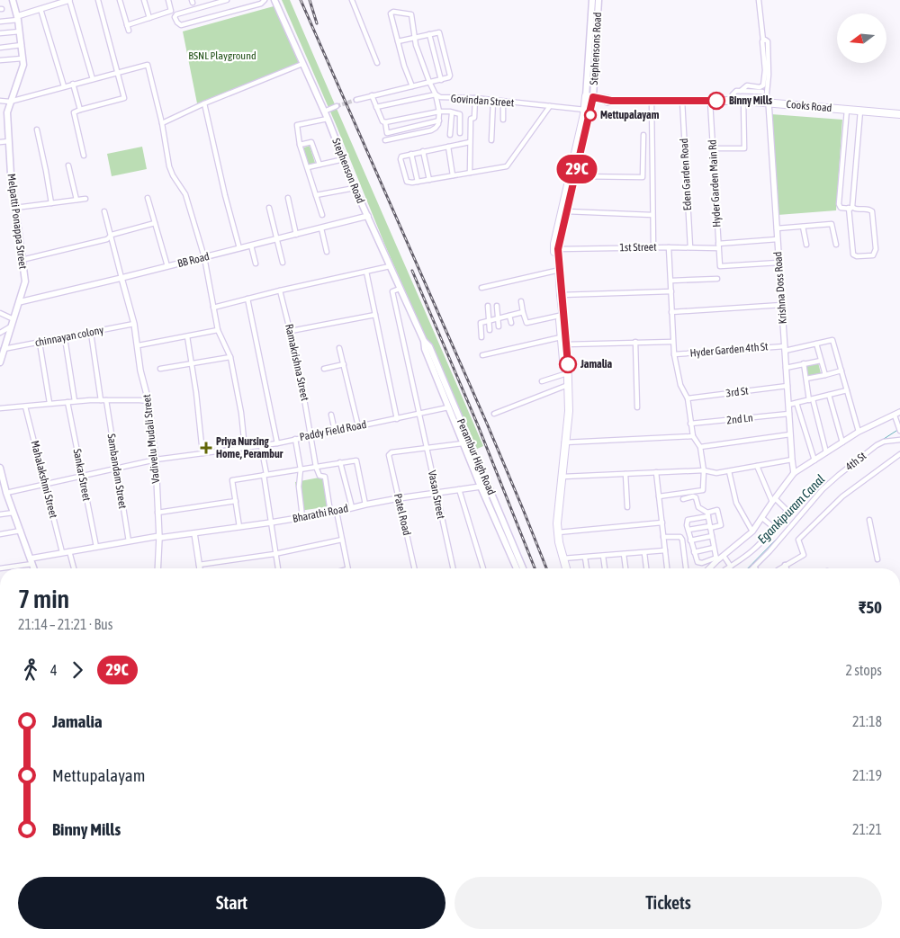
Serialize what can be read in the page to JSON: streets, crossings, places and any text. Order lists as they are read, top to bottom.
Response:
{
  "streets": {
    "main road": [
      "Stephensons Road",
      "Cooks Road",
      "Stephenson Road",
      "Melpatti Ponappa Street",
      "Perambur High Road"
    ],
    "street": [
      "Govindan Street",
      "Eden Garden Road",
      "Hyder Garden Main Rd",
      "1st Street",
      "BB Road",
      "Krishna Doss Road",
      "chinnayan colony",
      "Hyder Garden 4th St",
      "Ramakrishna Street",
      "3rd St",
      "2nd Ln",
      "Paddy Field Road",
      "Vadivelu Mudali Street",
      "4th St",
      "Sambandam Street",
      "Sankar Street",
      "Mahalakshmi Street",
      "Vasan Street",
      "Bharathi Road",
      "Patel Road"
    ]
  },
  "crossings": [
    ["Stephensons Road", "Cooks Road"],
    ["Cooks Road", "Eden Garden Road"],
    ["Cooks Road", "Hyder Garden Main Rd"],
    ["Cooks Road", "Krishna Doss Road"],
    ["Stephenson Road", "BB Road"],
    ["Stephenson Road", "Perambur High Road"],
    ["Stephenson Road", "Vasan Street"],
    ["Eden Garden Road", "1st Street"],
    ["Hyder Garden Main Rd", "1st Street"],
    ["Hyder Garden Main Rd", "Krishna Doss Road"],
    ["Melpatti Ponappa Street", "BB Road"],
    ["Melpatti Ponappa Street", "chinnayan colony"],
    ["1st Street", "Krishna Doss Road"],
    ["BB Road", "Vadivelu Mudali Street"],
    ["Krishna Doss Road", "Hyder Garden 4th St"],
    ["Krishna Doss Road", "3rd St"],
    ["Krishna Doss Road", "2nd Ln"],
    ["chinnayan colony", "Vadivelu Mudali Street"],
    ["Ramakrishna Street", "Paddy Field Road"],
    ["Paddy Field Road", "Vadivelu Mudali Street"],
    ["Paddy Field Road", "Sambandam Street"],
    ["Paddy Field Road", "Sankar Street"],
    ["Paddy Field Road", "Mahalakshmi Street"],
    ["Paddy Field Road", "Vasan Street"],
    ["Vadivelu Mudali Street", "Bharathi Road"],
    ["Sambandam Street", "Bharathi Road"],
    ["Sankar Street", "Bharathi Road"],
    ["Mahalakshmi Street", "Bharathi Road"],
    ["Vasan Street", "Bharathi Road"],
    ["Vasan Street", "Patel Road"],
    ["Bharathi Road", "Patel Road"]
  ],
  "water": ["Egankipuram Canal"],
  "parks": ["BSNL Playground"],
  "places": {
    "other": ["Binny Mills", "Mettupalayam", "Jamalia"],
    "health": ["Priya Nursing Home, Perambur"]
  },
  "lines": ["bus line 29C"],
  "north": "left",
  "page": {
    "on_map": "29C",
    "heading": ["7 min", "21:14 – 21:21 · Bus", "₹50"],
    "legs": ["4", "29C", "2 stops"],
    "list": [
      {
        "name": "Jamalia",
        "value": "21:18"
      },
      {
        "name": "Mettupalayam",
        "value": "21:19"
      },
      {
        "name": "Binny Mills",
        "value": "21:21"
      }
    ],
    "buttons": ["Start", "Tickets"]
  }
}
